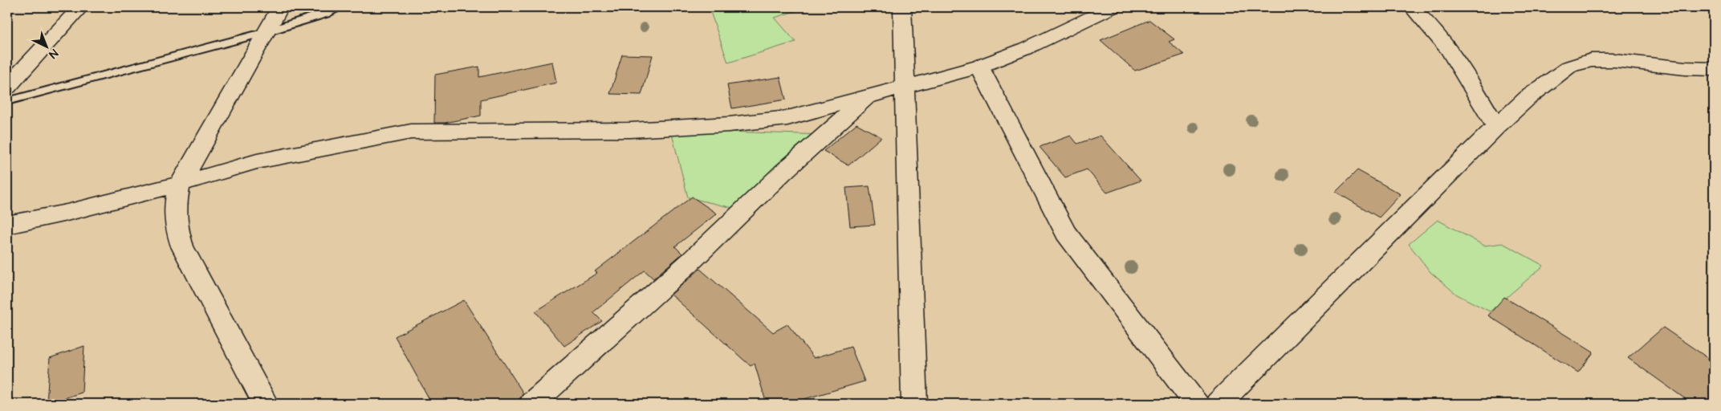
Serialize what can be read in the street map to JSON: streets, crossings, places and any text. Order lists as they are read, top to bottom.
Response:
{
  "north": "bottom right"
}
